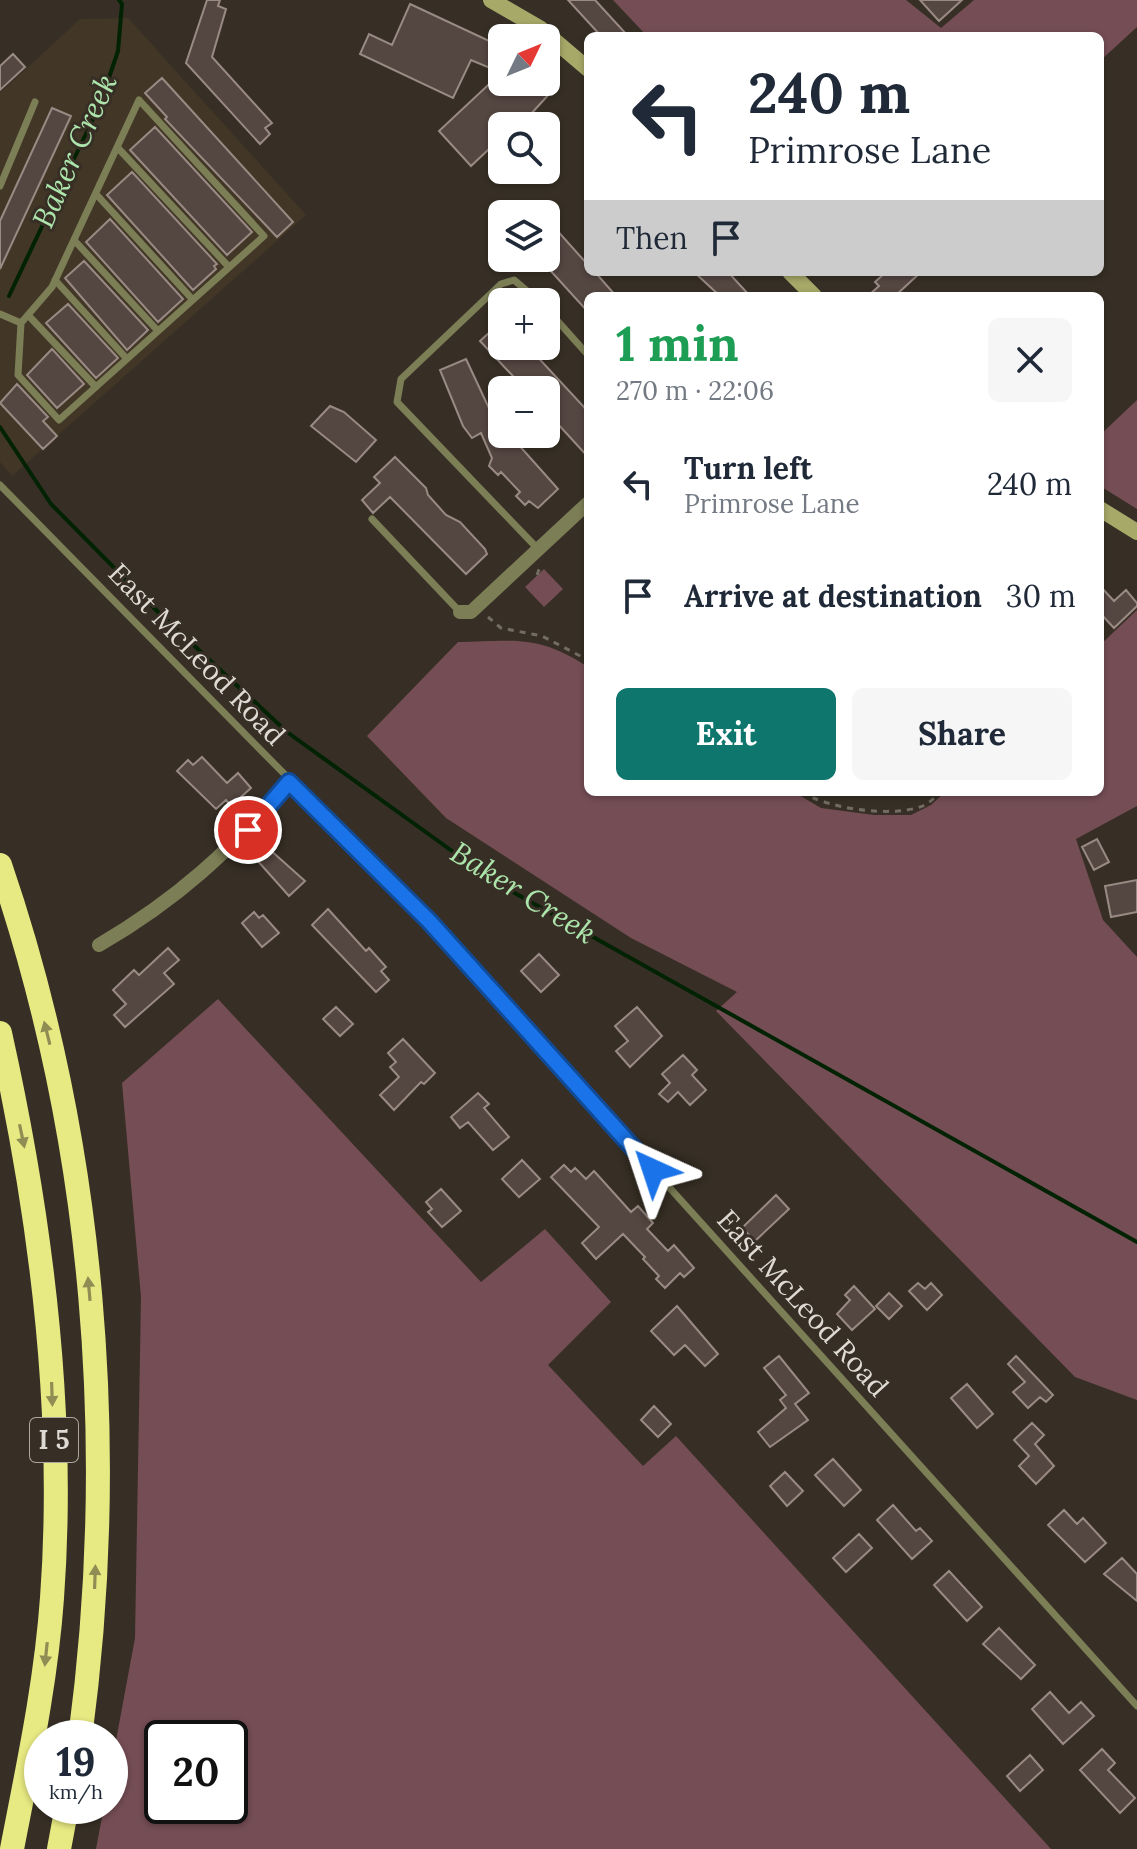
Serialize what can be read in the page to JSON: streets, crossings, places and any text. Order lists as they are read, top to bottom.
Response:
{
  "streets": {
    "highway": ["I 5"],
    "lane": ["East McLeod Road"]
  },
  "water": ["Baker Creek"],
  "north": "top right",
  "page": {
    "map_buttons": ["+", "−"],
    "turn": ["240 m", "Primrose Lane"],
    "then": "Then",
    "heading": ["1 min", "270 m · 22:06"],
    "list": [
      {
        "name": "Turn left",
        "note": "Primrose Lane",
        "value": "240 m"
      },
      {
        "name": "Arrive at destination",
        "value": "30 m"
      }
    ],
    "buttons": ["Exit", "Share"],
    "speed": "19 km/h",
    "limit": "20"
  }
}
